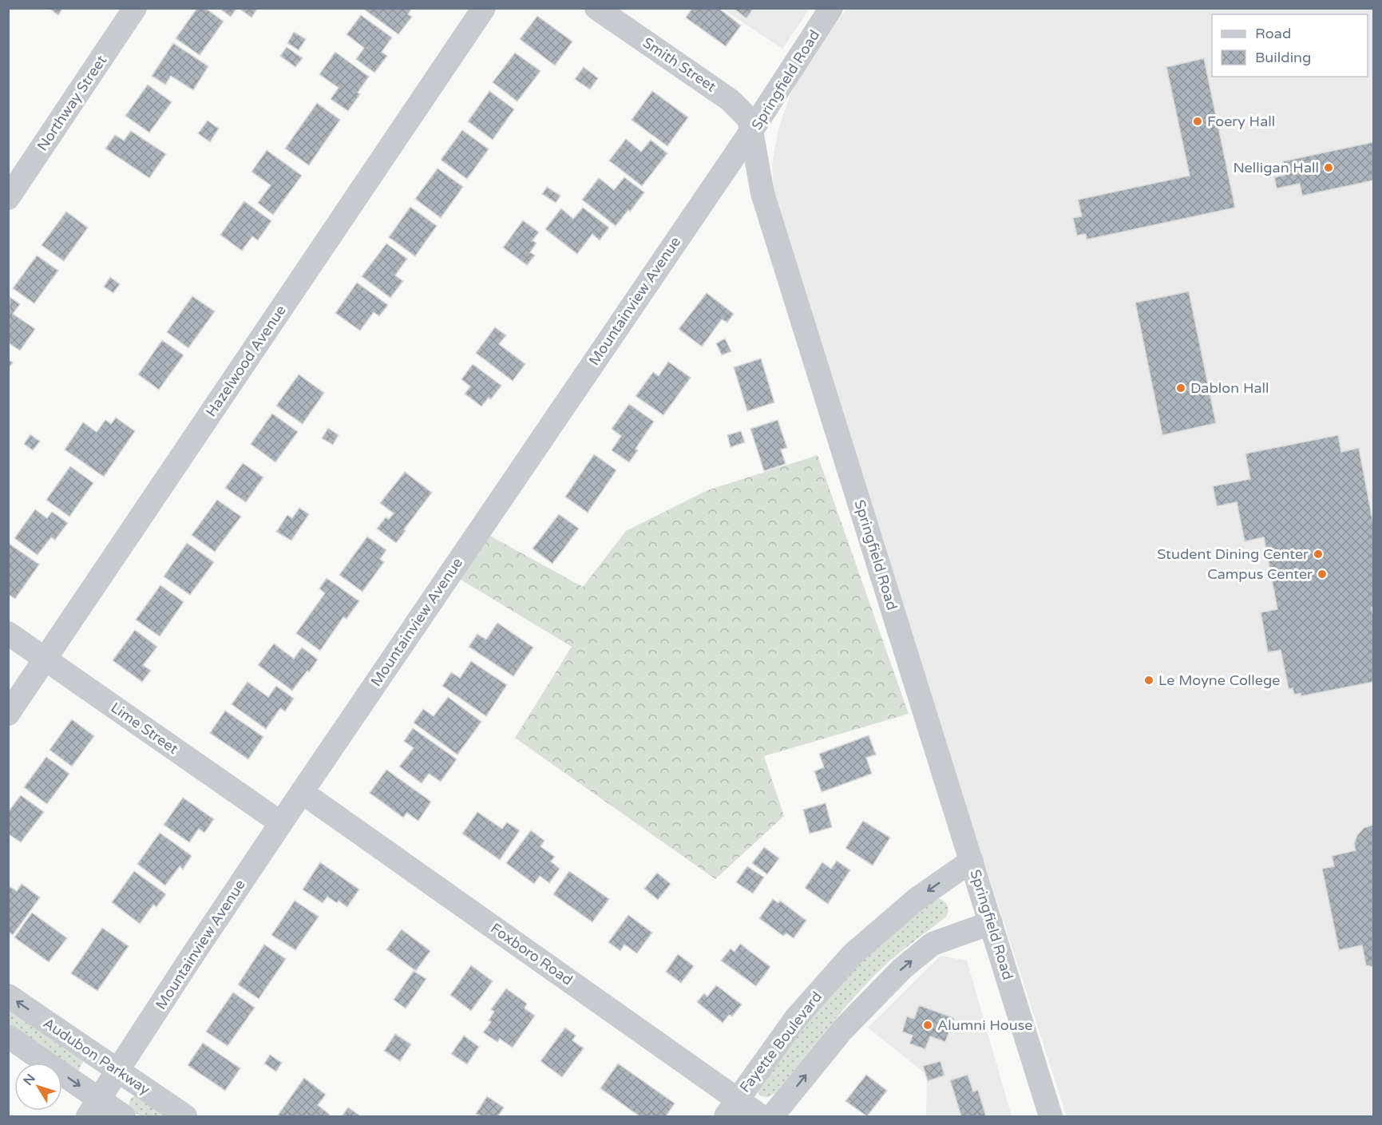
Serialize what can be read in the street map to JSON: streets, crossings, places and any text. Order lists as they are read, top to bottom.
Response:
{
  "streets": {
    "street": [
      "Smith Street",
      "Springfield Road",
      "Northway Street",
      "Mountainview Avenue",
      "Hazelwood Avenue",
      "Lime Street",
      "Foxboro Road",
      "Fayette Boulevard",
      "Audubon Parkway"
    ]
  },
  "crossings": [
    ["Smith Street", "Springfield Road"],
    ["Smith Street", "Mountainview Avenue"],
    ["Springfield Road", "Mountainview Avenue"],
    ["Springfield Road", "Fayette Boulevard"],
    ["Mountainview Avenue", "Lime Street"],
    ["Mountainview Avenue", "Foxboro Road"],
    ["Mountainview Avenue", "Audubon Parkway"],
    ["Hazelwood Avenue", "Lime Street"],
    ["Foxboro Road", "Fayette Boulevard"]
  ],
  "places": [
    "Foery Hall",
    "Nelligan Hall",
    "Dablon Hall",
    "Student Dining Center",
    "Campus Center",
    "Le Moyne College",
    "Alumni House"
  ],
  "legend": ["Road", "Building"],
  "north": "top left"
}
